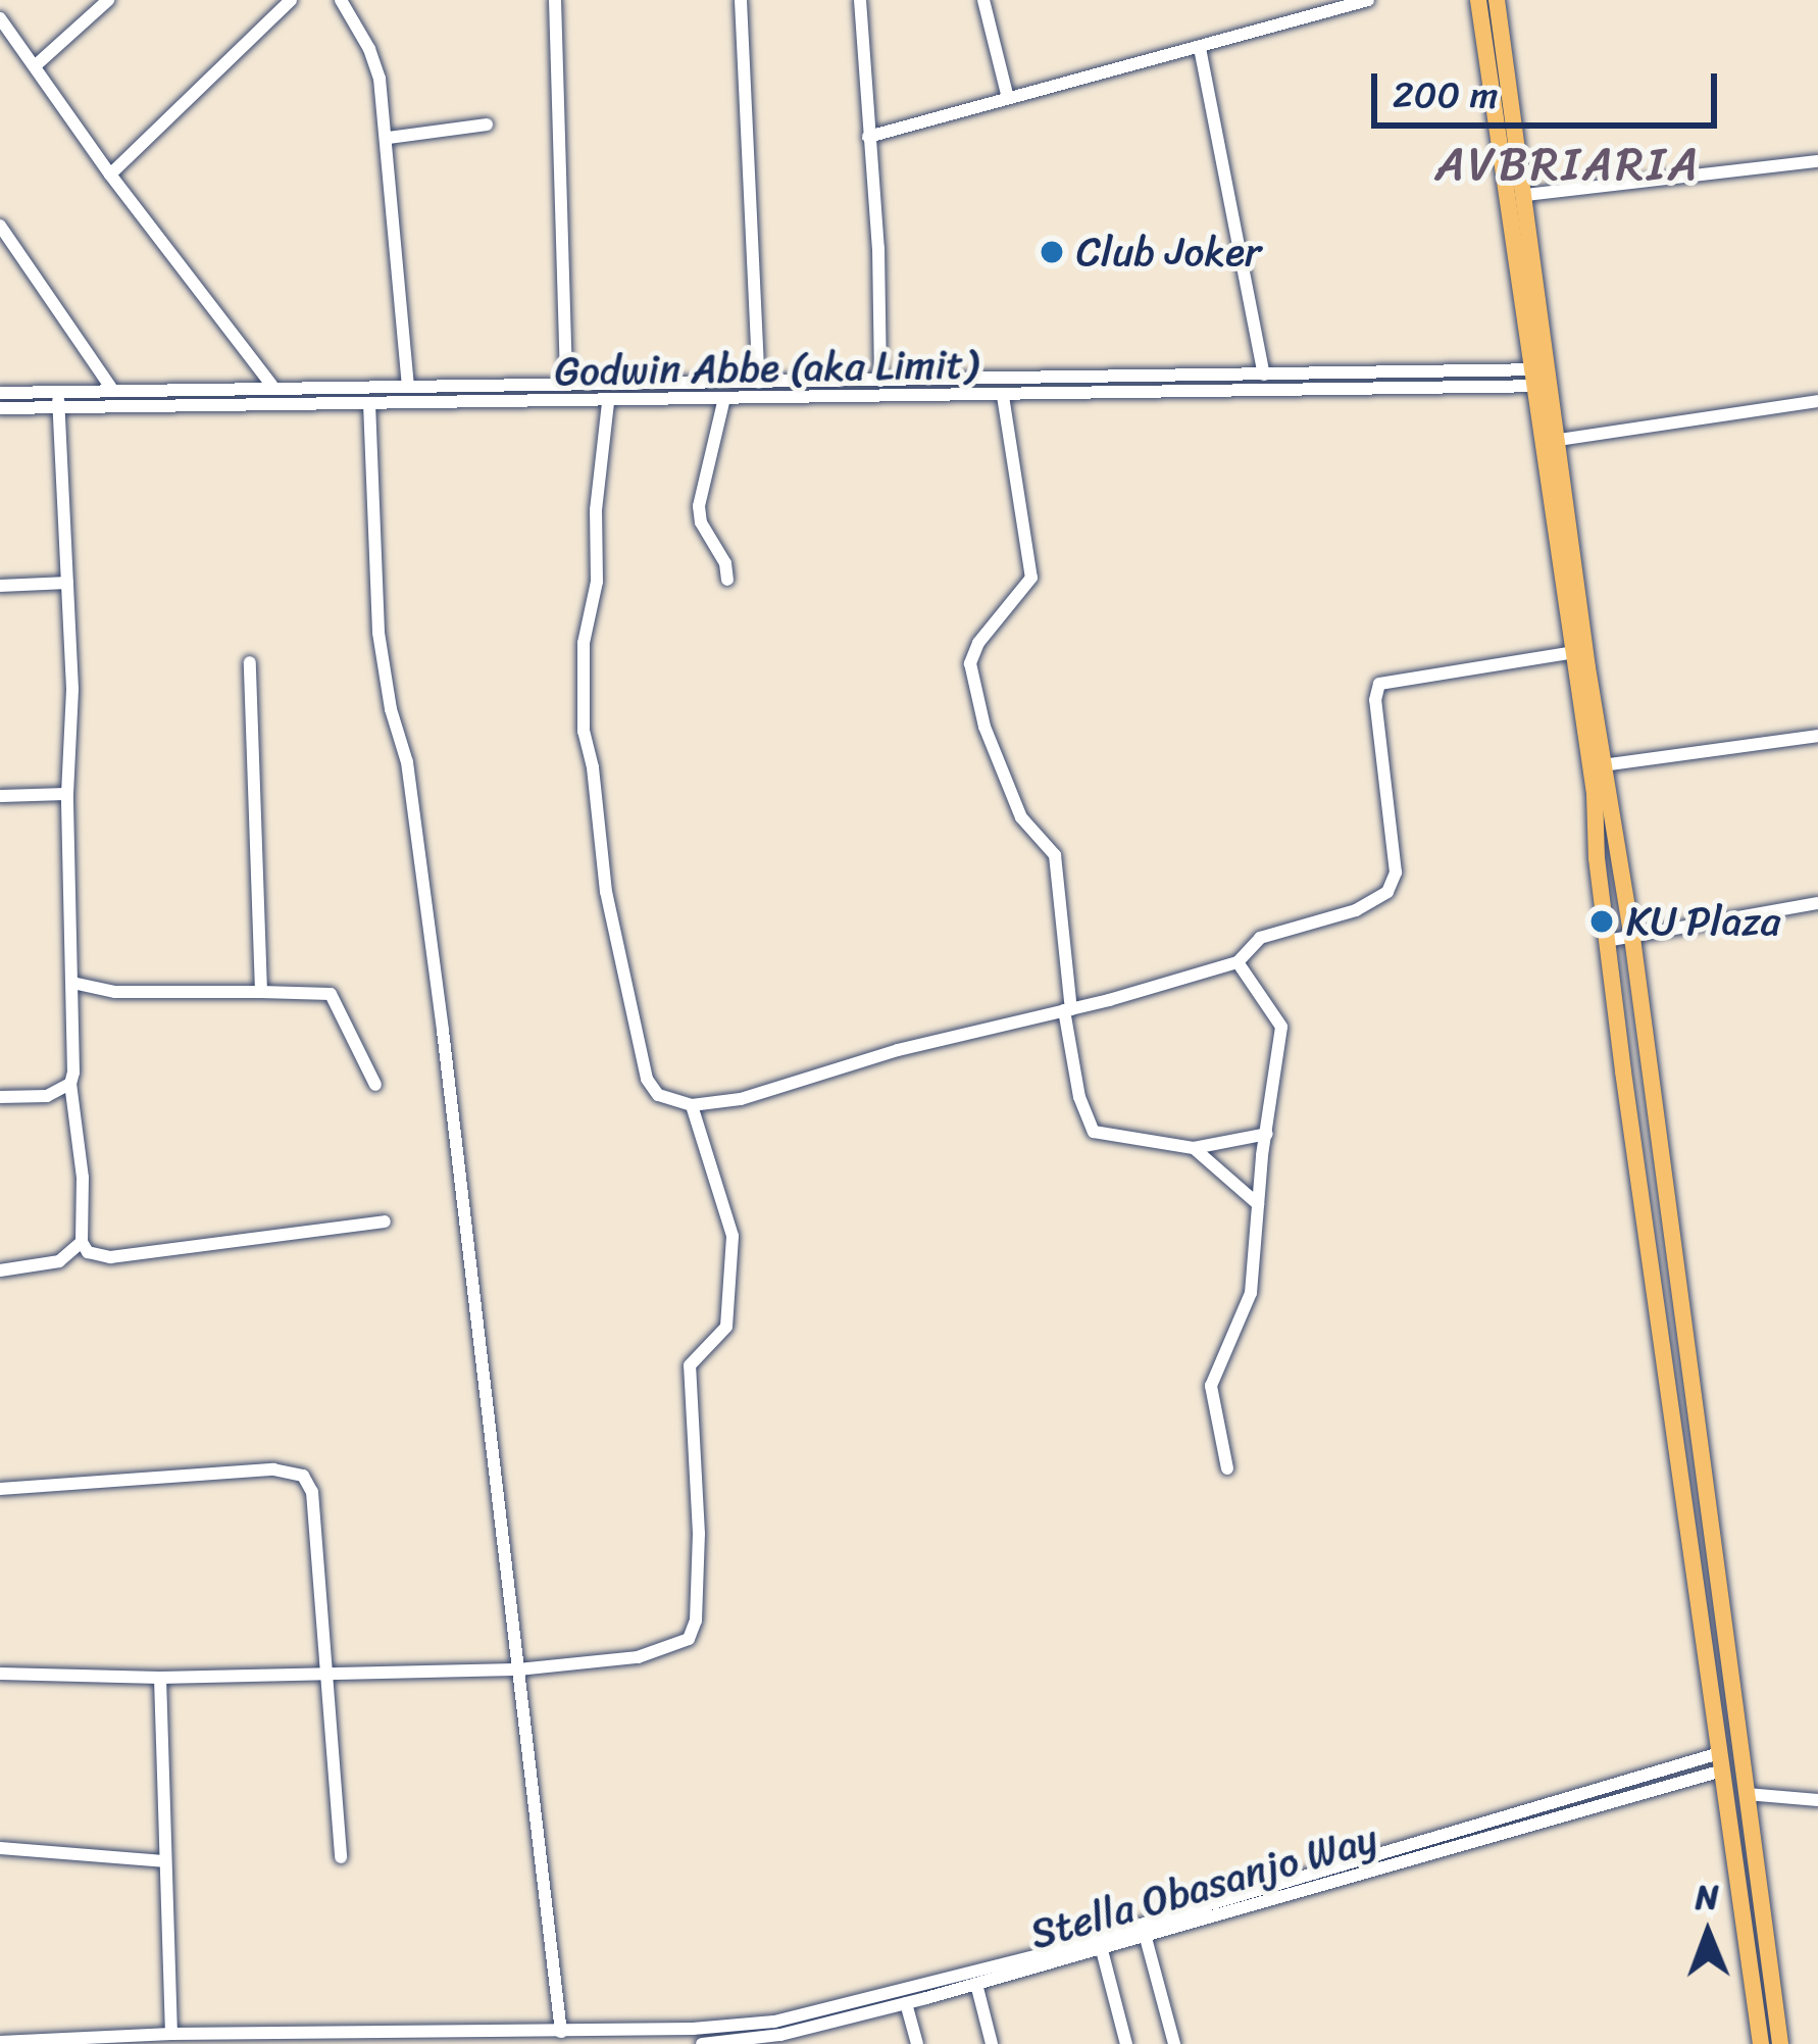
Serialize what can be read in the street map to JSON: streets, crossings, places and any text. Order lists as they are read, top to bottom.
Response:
{
  "streets": {
    "street": ["Godwin Abbe (aka Limit)", "Stella Obasanjo Way"]
  },
  "districts": ["AVBRIARIA"],
  "places": ["Club Joker", "KU Plaza"],
  "scale_bar": "200 m",
  "north": "top"
}
